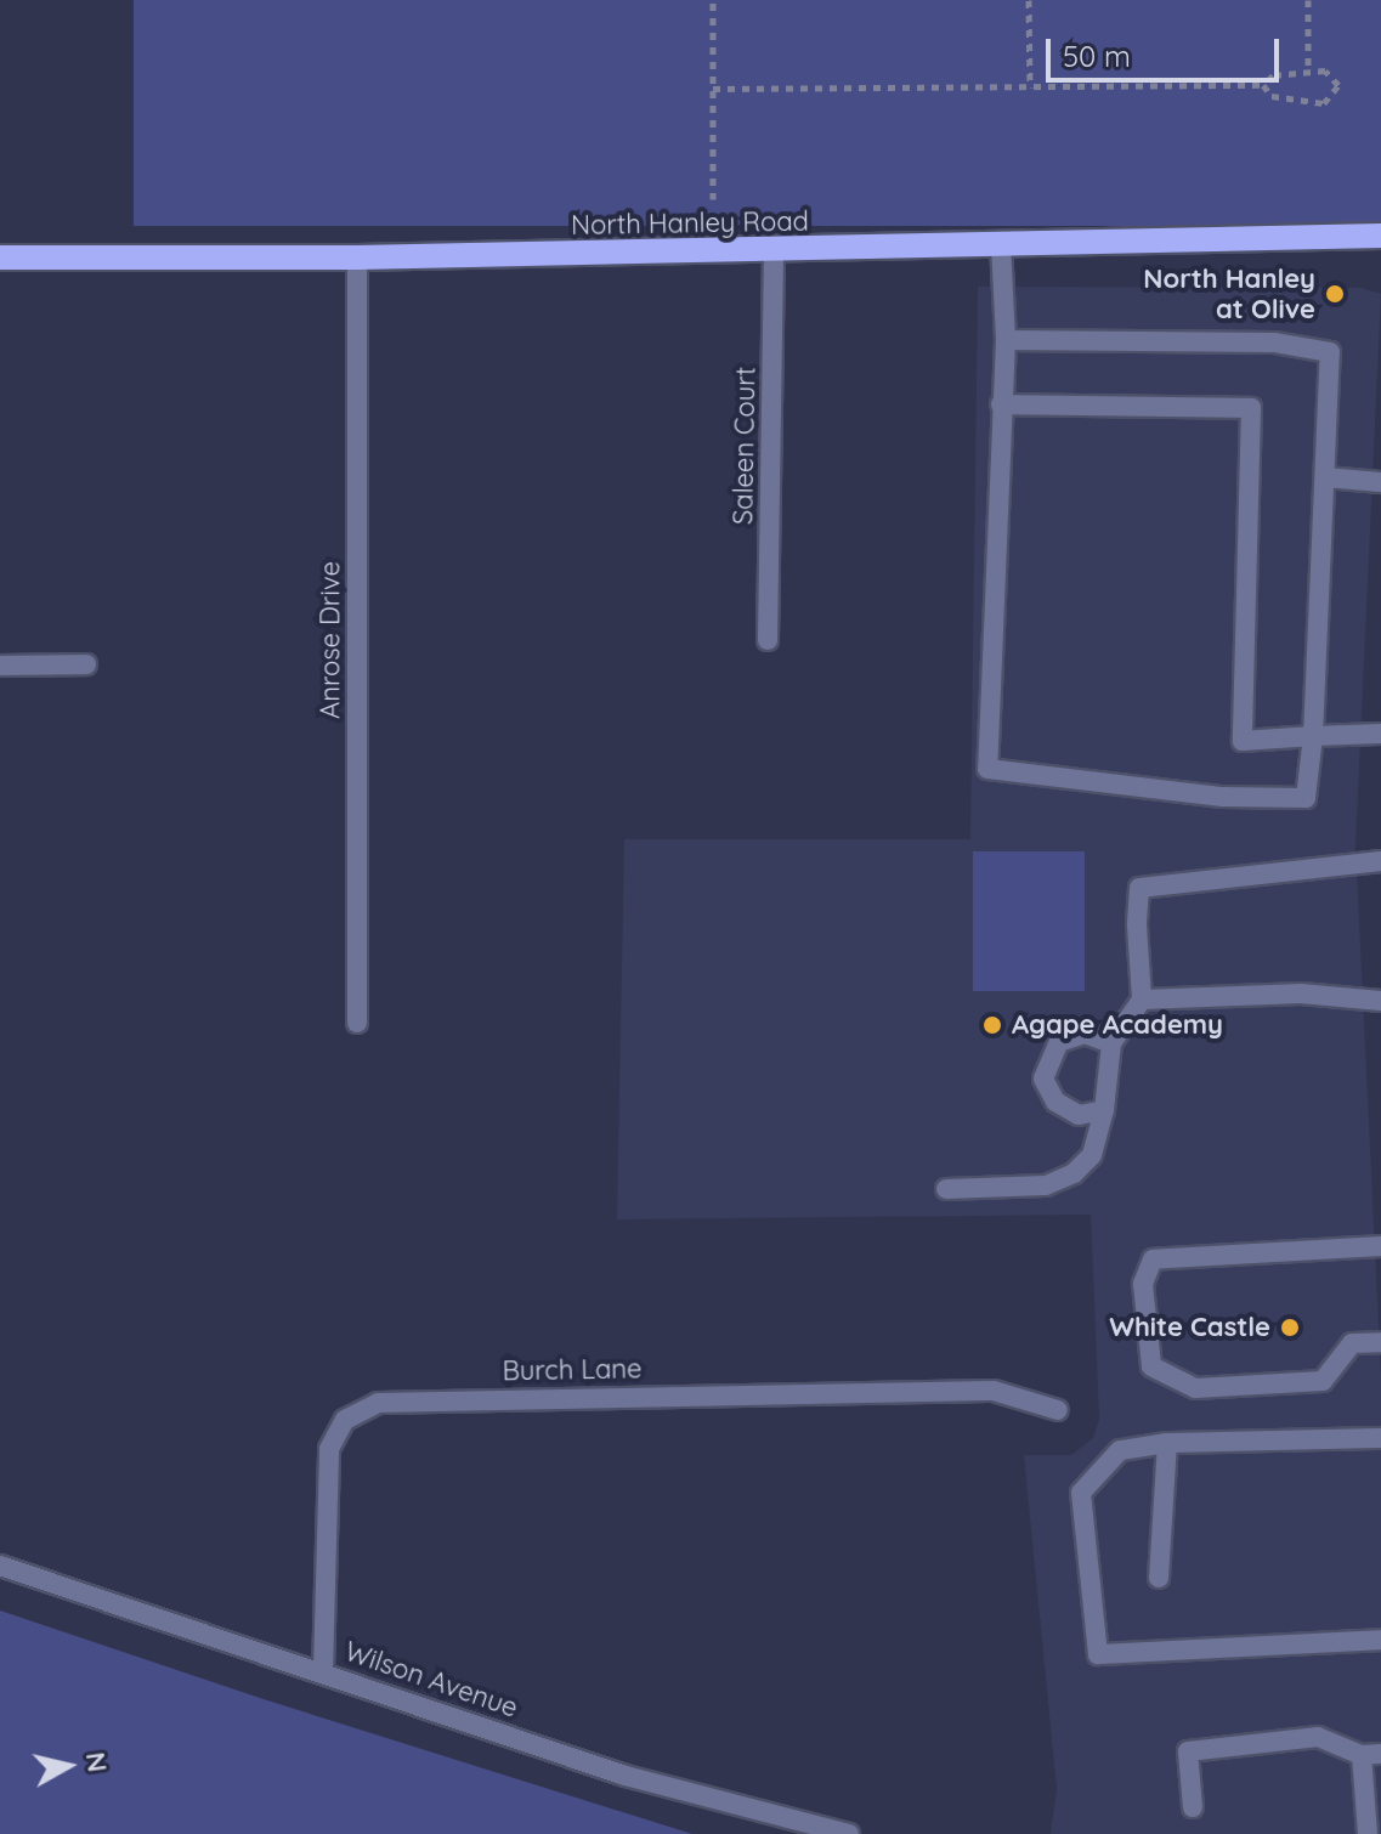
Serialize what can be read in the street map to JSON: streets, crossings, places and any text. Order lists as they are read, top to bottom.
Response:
{
  "streets": {
    "main road": ["North Hanley Road"],
    "street": [
      "Saleen Court",
      "Anrose Drive",
      "Burch Lane",
      "Wilson Avenue"
    ]
  },
  "crossings": [
    ["North Hanley Road", "Saleen Court"],
    ["North Hanley Road", "Anrose Drive"],
    ["Burch Lane", "Wilson Avenue"]
  ],
  "places": ["North Hanley at Olive", "Agape Academy", "White Castle"],
  "scale_bar": "50 m",
  "north": "right"
}
